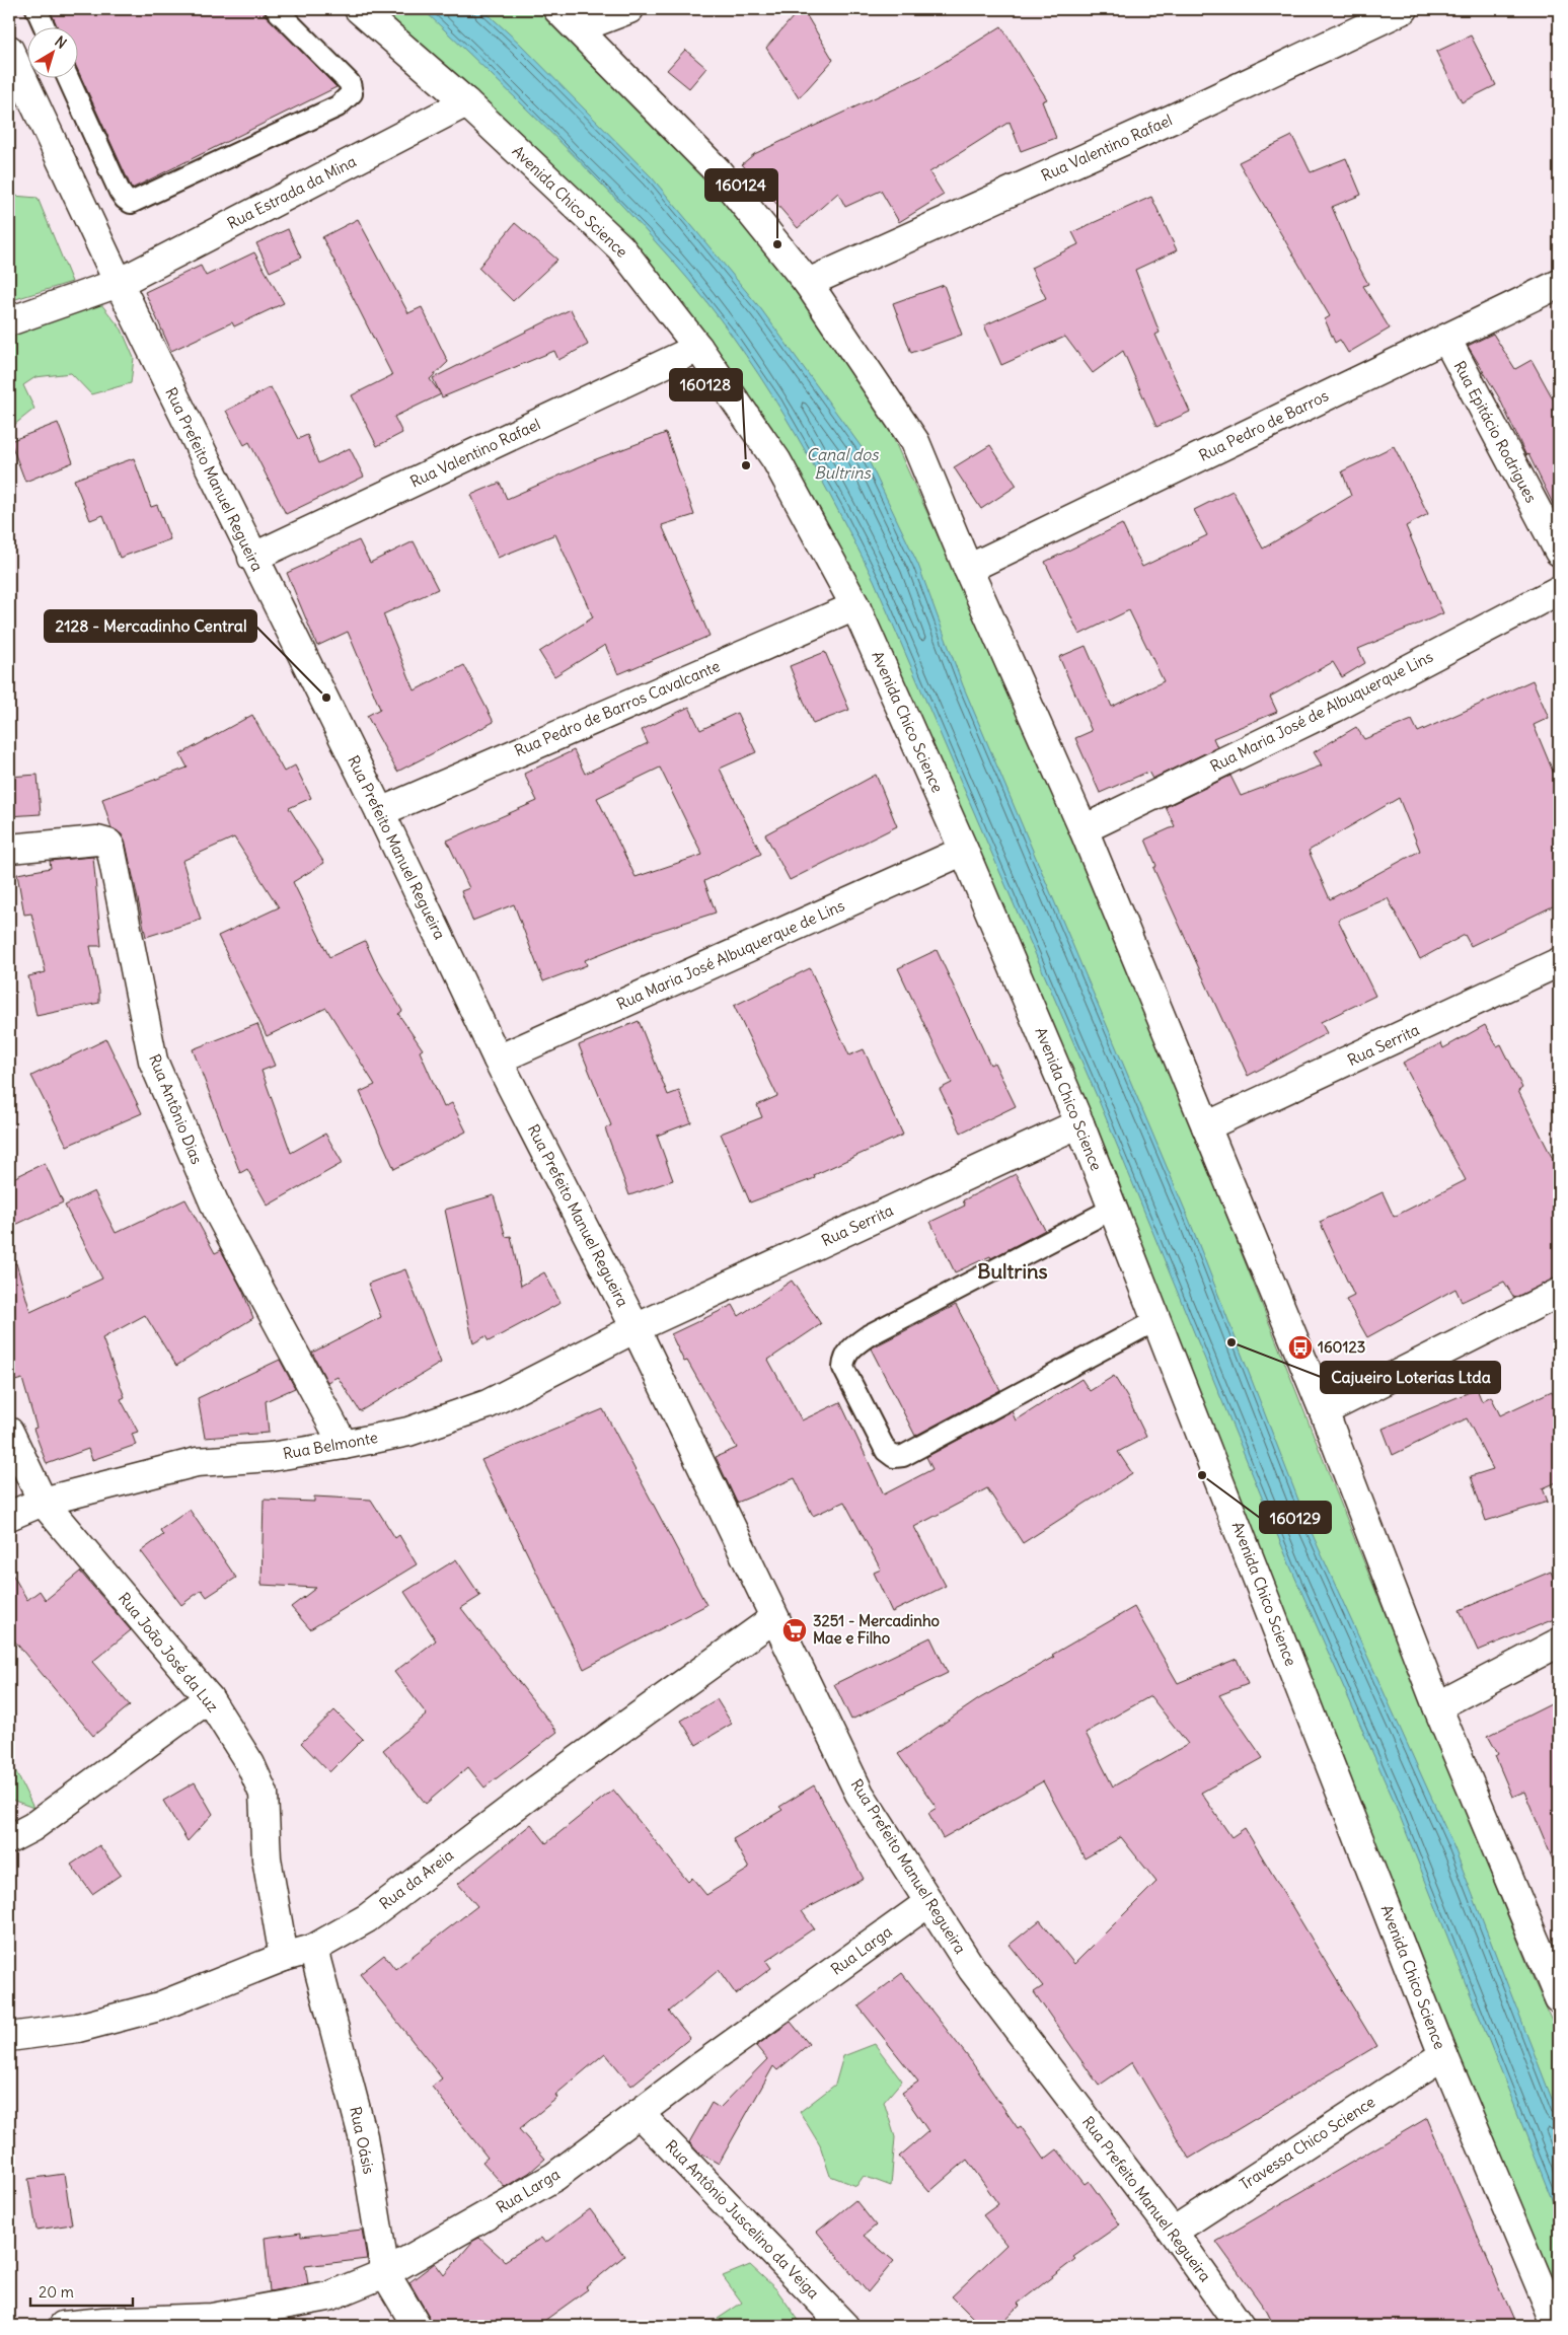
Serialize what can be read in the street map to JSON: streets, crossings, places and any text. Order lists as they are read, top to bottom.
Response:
{
  "streets": {
    "street": [
      "Rua Valentino Rafael",
      "Rua Estrada da Mina",
      "Avenida Chico Science",
      "Rua Pedro de Barros",
      "Rua Epitácio Rodrigues",
      "Rua Prefeito Manuel Regueira",
      "Rua Pedro de Barros Cavalcante",
      "Rua Maria José de Albuquerque Lins",
      "Rua Maria José Albuquerque de Lins",
      "Rua Serrita",
      "Rua Antônio Dias",
      "Rua Belmonte",
      "Rua João José da Luz",
      "Rua da Areia",
      "Rua Larga",
      "Rua Oásis",
      "Travessa Chico Science",
      "Rua Antônio Juscelino da Veiga"
    ]
  },
  "crossings": [
    ["Rua Valentino Rafael", "Avenida Chico Science"],
    ["Rua Valentino Rafael", "Rua Prefeito Manuel Regueira"],
    ["Rua Estrada da Mina", "Avenida Chico Science"],
    ["Rua Estrada da Mina", "Rua Prefeito Manuel Regueira"],
    ["Avenida Chico Science", "Rua Pedro de Barros Cavalcante"],
    ["Avenida Chico Science", "Rua Maria José Albuquerque de Lins"],
    ["Avenida Chico Science", "Rua Serrita"],
    ["Avenida Chico Science", "Travessa Chico Science"],
    ["Rua Pedro de Barros", "Rua Epitácio Rodrigues"],
    ["Rua Prefeito Manuel Regueira", "Rua Pedro de Barros Cavalcante"],
    ["Rua Prefeito Manuel Regueira", "Rua Maria José Albuquerque de Lins"],
    ["Rua Prefeito Manuel Regueira", "Rua Serrita"],
    ["Rua Prefeito Manuel Regueira", "Rua Belmonte"],
    ["Rua Prefeito Manuel Regueira", "Rua da Areia"],
    ["Rua Prefeito Manuel Regueira", "Rua Larga"],
    ["Rua Prefeito Manuel Regueira", "Travessa Chico Science"],
    ["Rua Serrita", "Rua Belmonte"],
    ["Rua Antônio Dias", "Rua Belmonte"],
    ["Rua Belmonte", "Rua João José da Luz"],
    ["Rua João José da Luz", "Rua da Areia"],
    ["Rua da Areia", "Rua Oásis"],
    ["Rua Larga", "Rua Oásis"],
    ["Rua Larga", "Rua Antônio Juscelino da Veiga"]
  ],
  "districts": ["Bultrins"],
  "water": ["Canal dos Bultrins"],
  "places": {
    "other": [
      "160124",
      "160128",
      "2128 - Mercadinho Central",
      "Cajueiro Loterias Ltda",
      "160129"
    ],
    "bus stop": ["160123"],
    "supermarket": ["3251 - Mercadinho Mae e Filho"]
  },
  "scale_bar": "20 m",
  "north": "top right"
}
